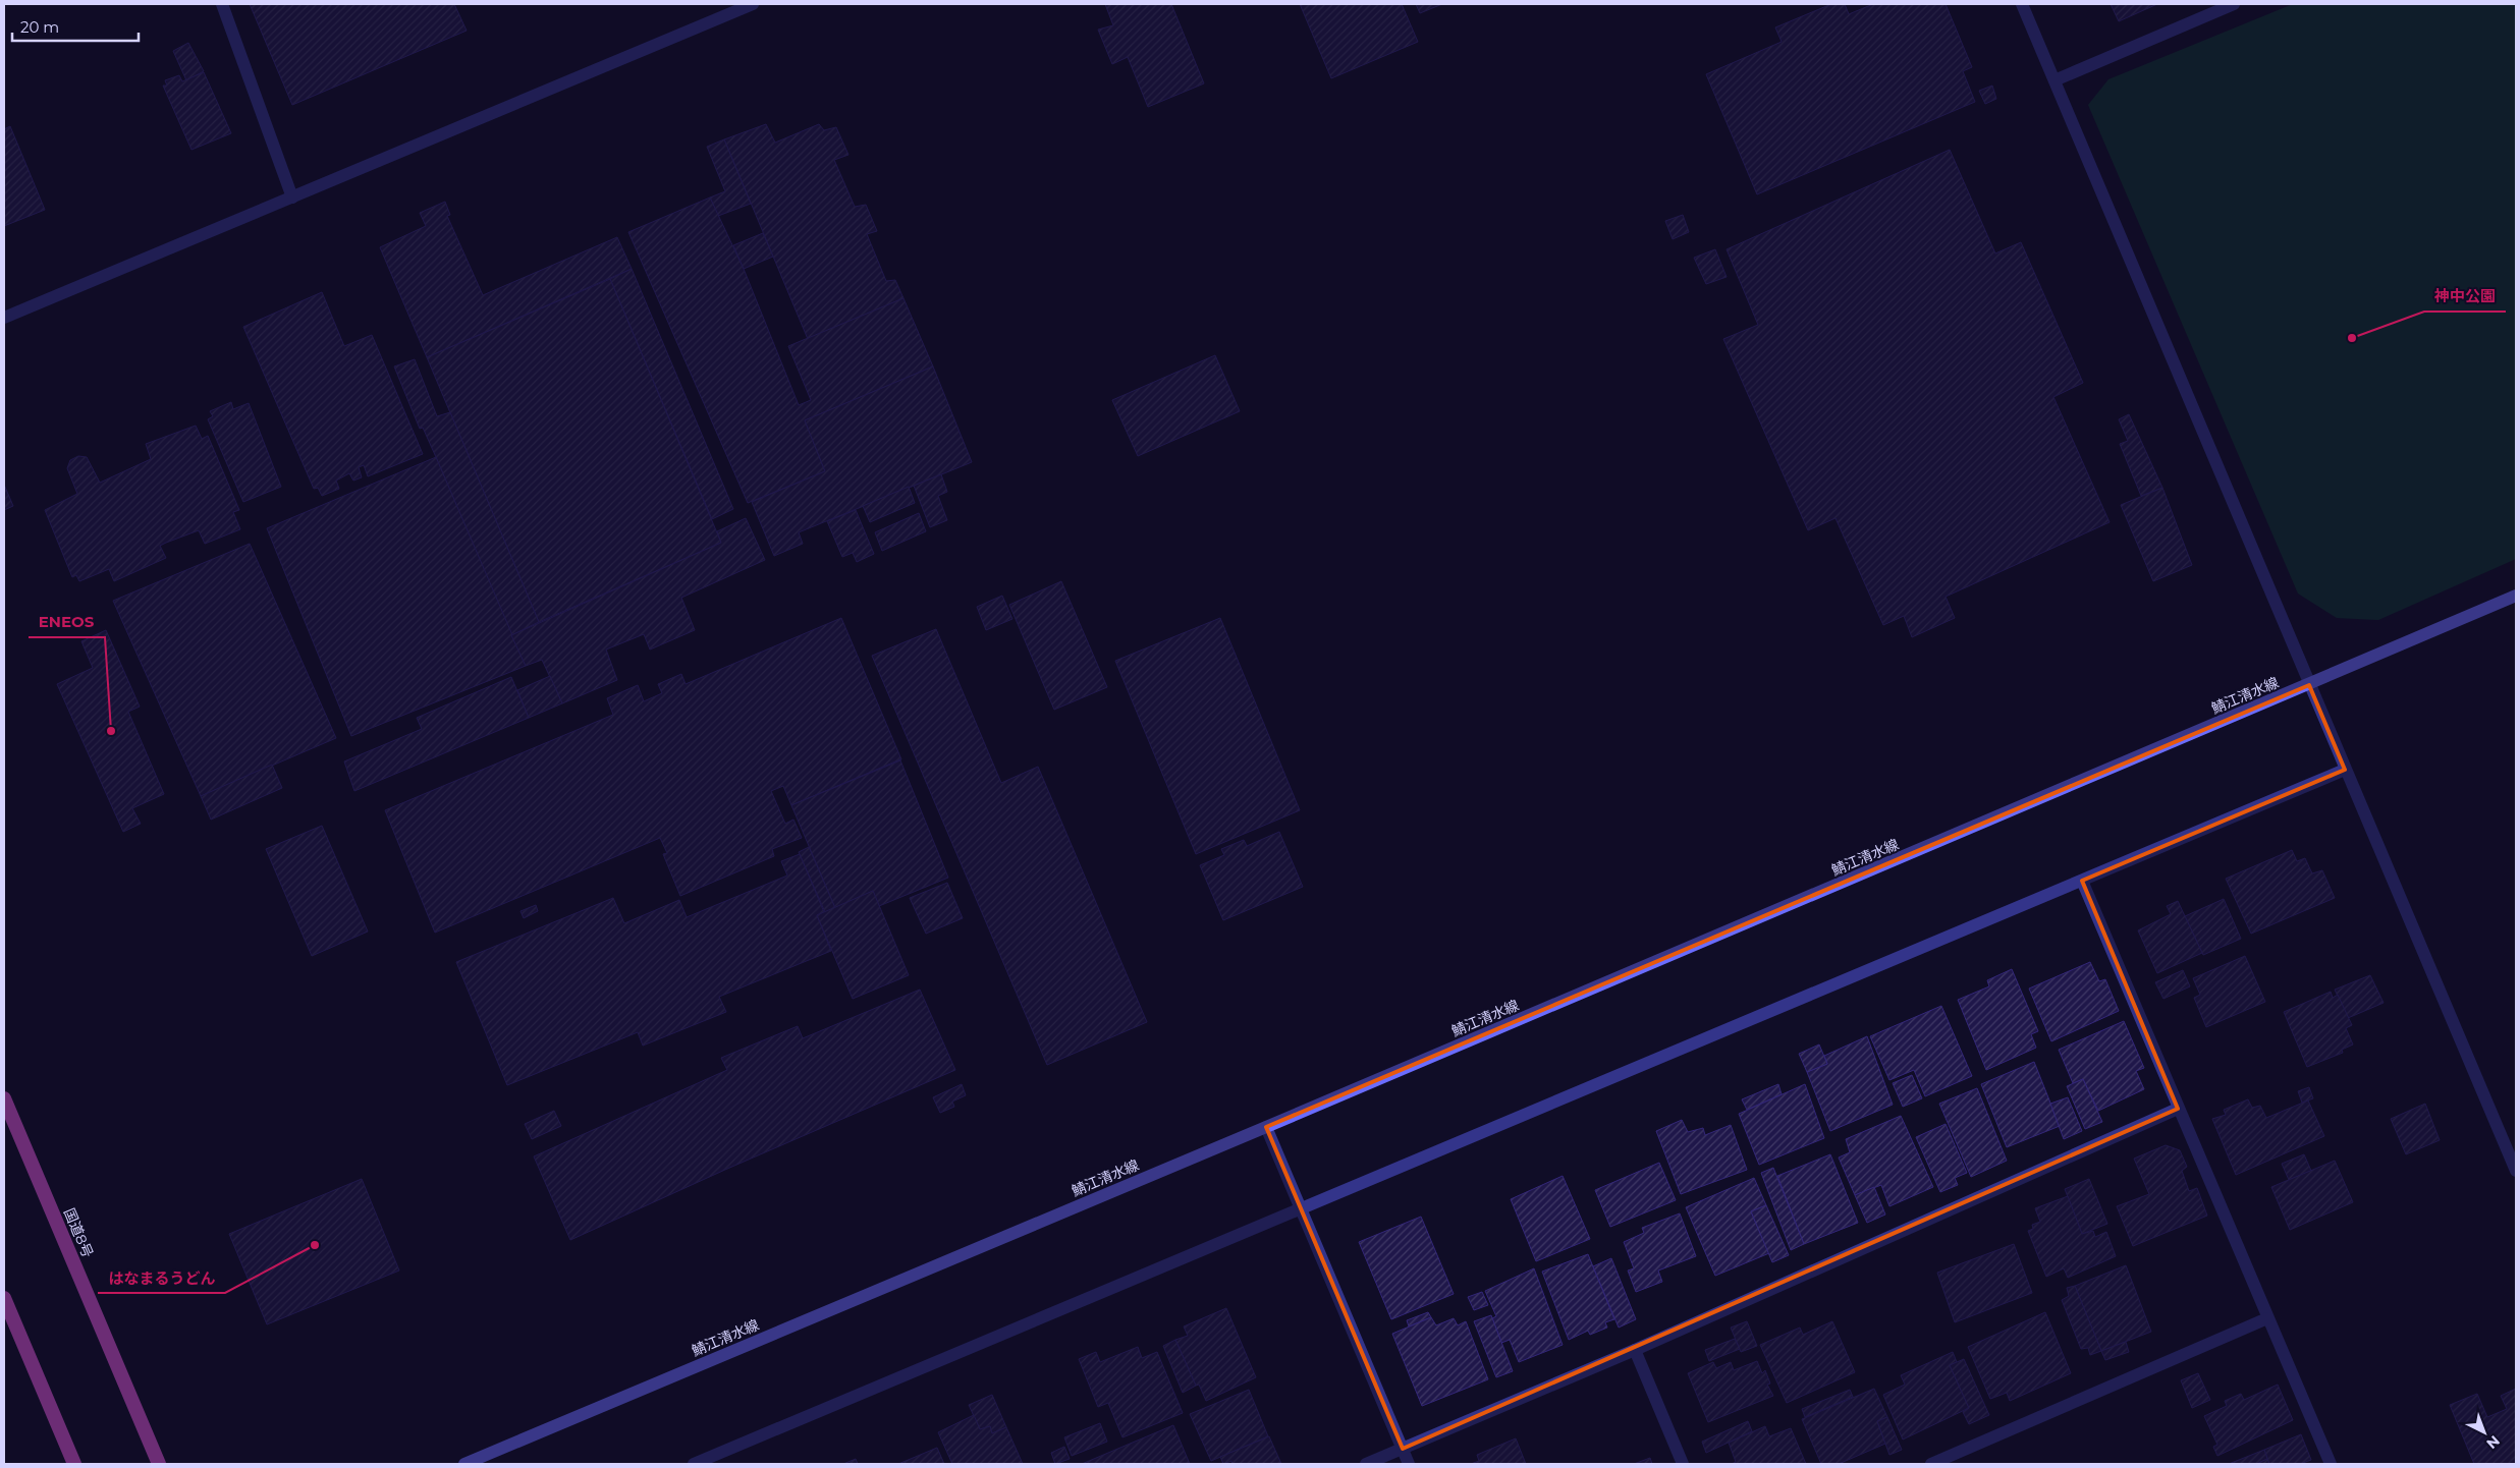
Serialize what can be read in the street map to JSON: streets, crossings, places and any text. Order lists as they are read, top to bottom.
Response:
{
  "streets": {
    "highway": ["国道8号"],
    "main road": ["鯖江清水線"]
  },
  "places": ["神中公園", "ENEOS", "はなまるうどん"],
  "scale_bar": "20 m",
  "north": "bottom right"
}
